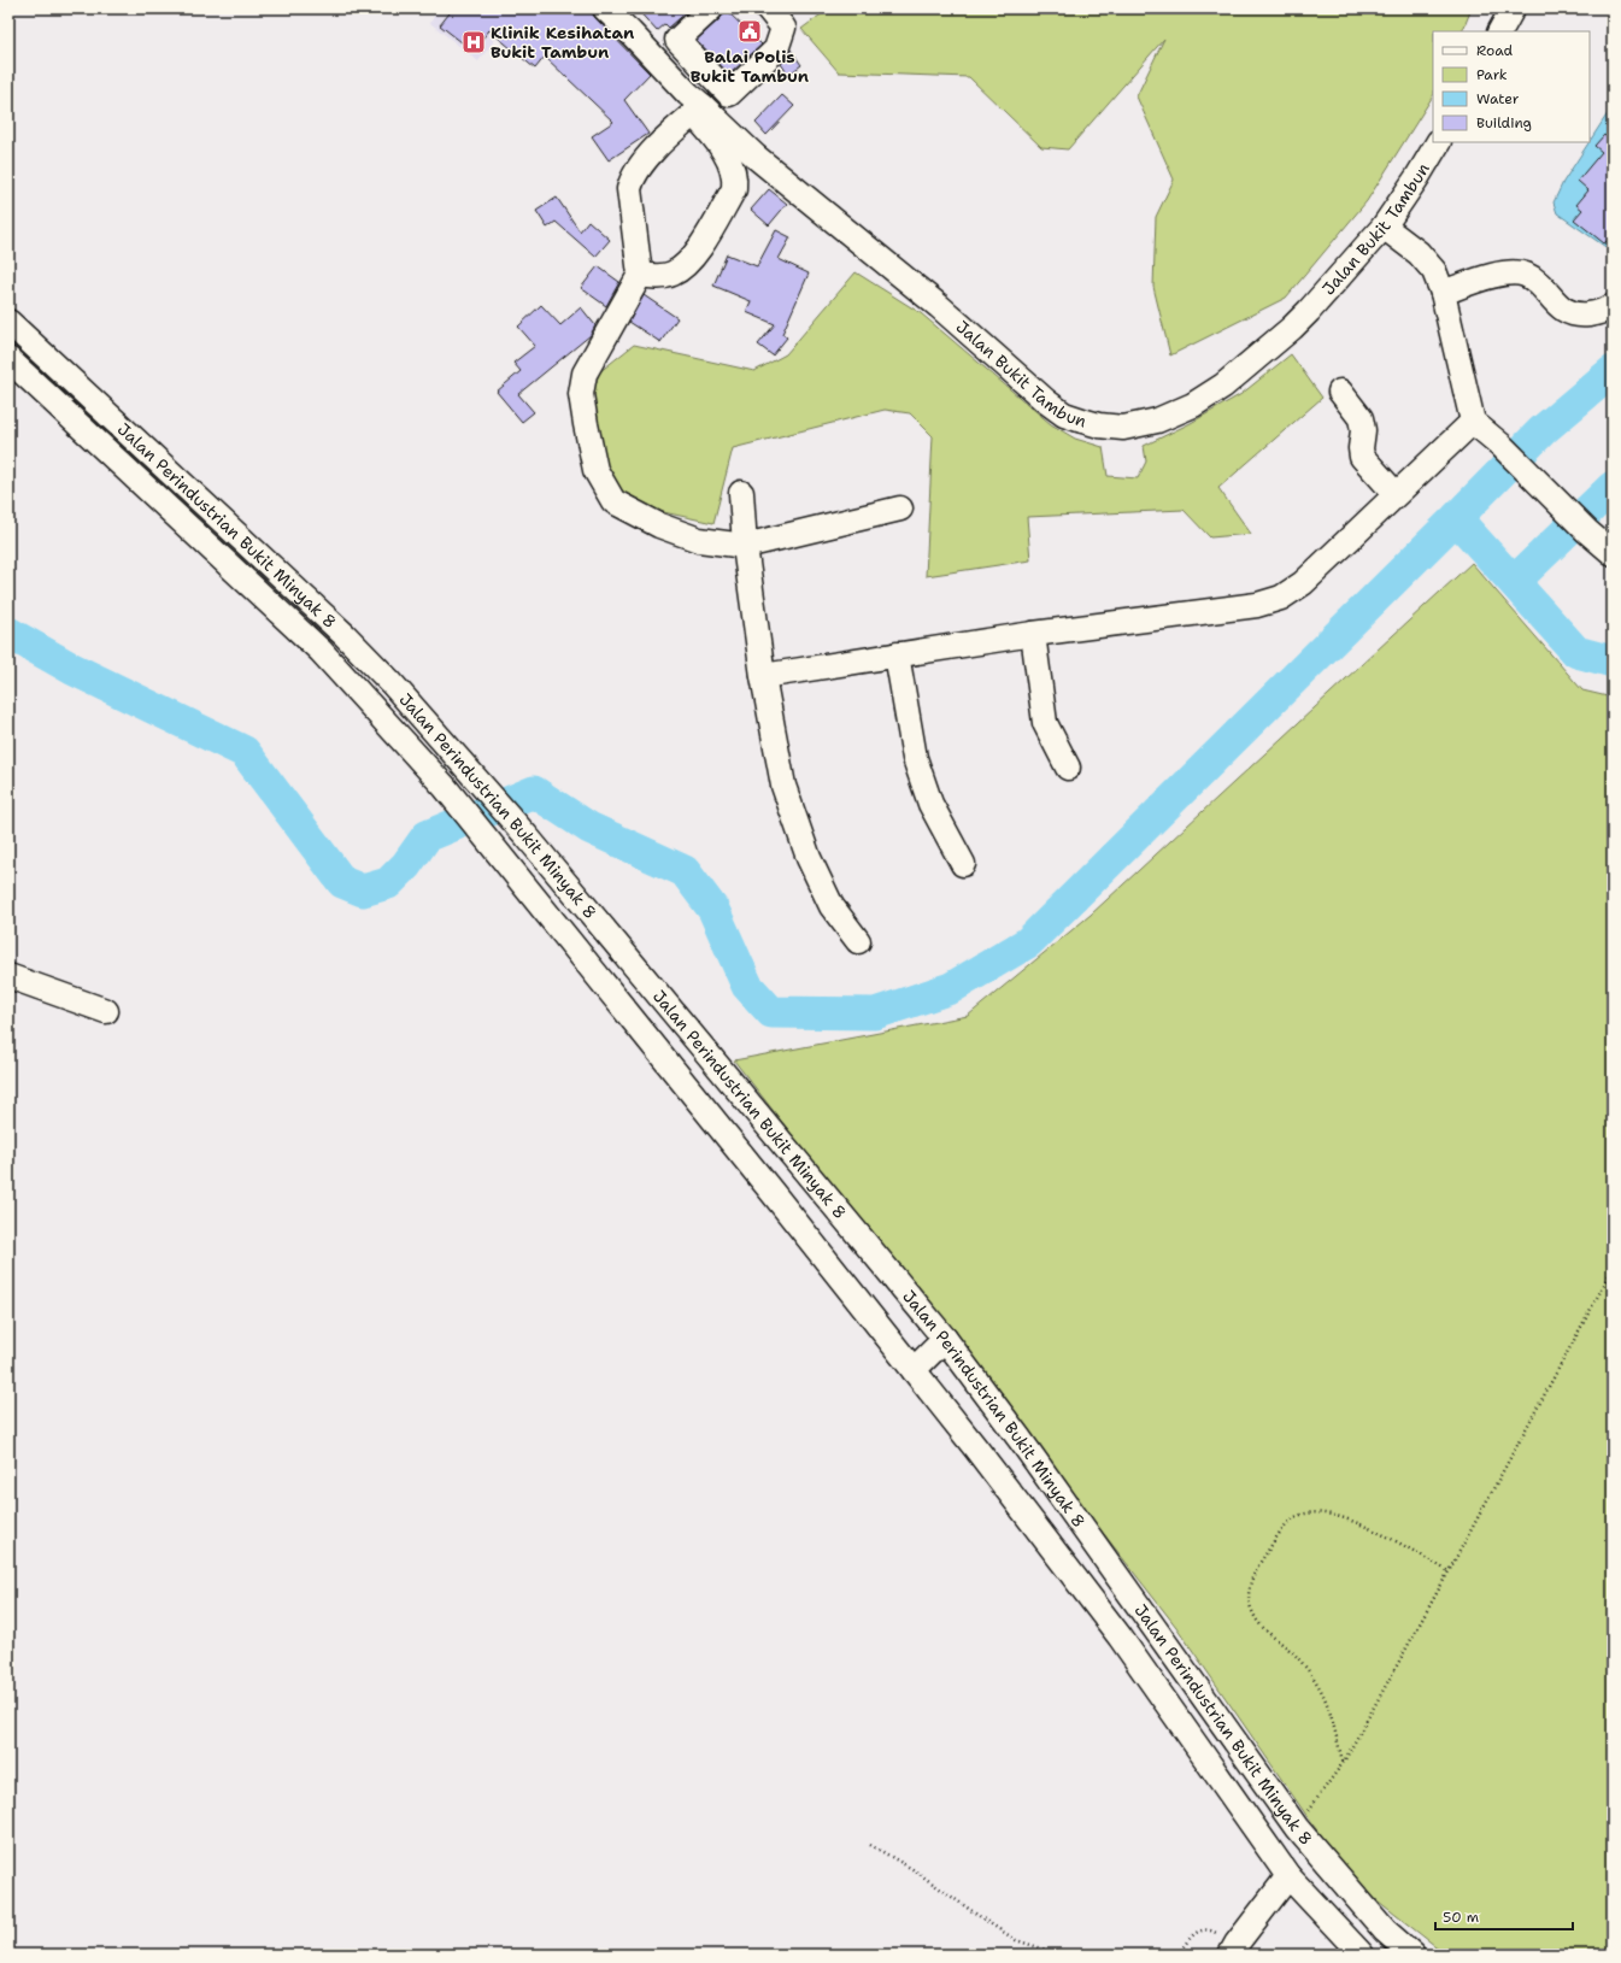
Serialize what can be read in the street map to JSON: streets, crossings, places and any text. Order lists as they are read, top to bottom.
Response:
{
  "streets": {
    "street": ["Jalan Bukit Tambun", "Jalan Perindustrian Bukit Minyak 8"]
  },
  "places": {
    "public building": ["Balai Polis Bukit Tambun"],
    "hospital": ["Klinik Kesihatan Bukit Tambun"]
  },
  "legend": [
    "Road",
    "Park",
    "Water",
    "Building"
  ],
  "scale_bar": "50 m"
}
